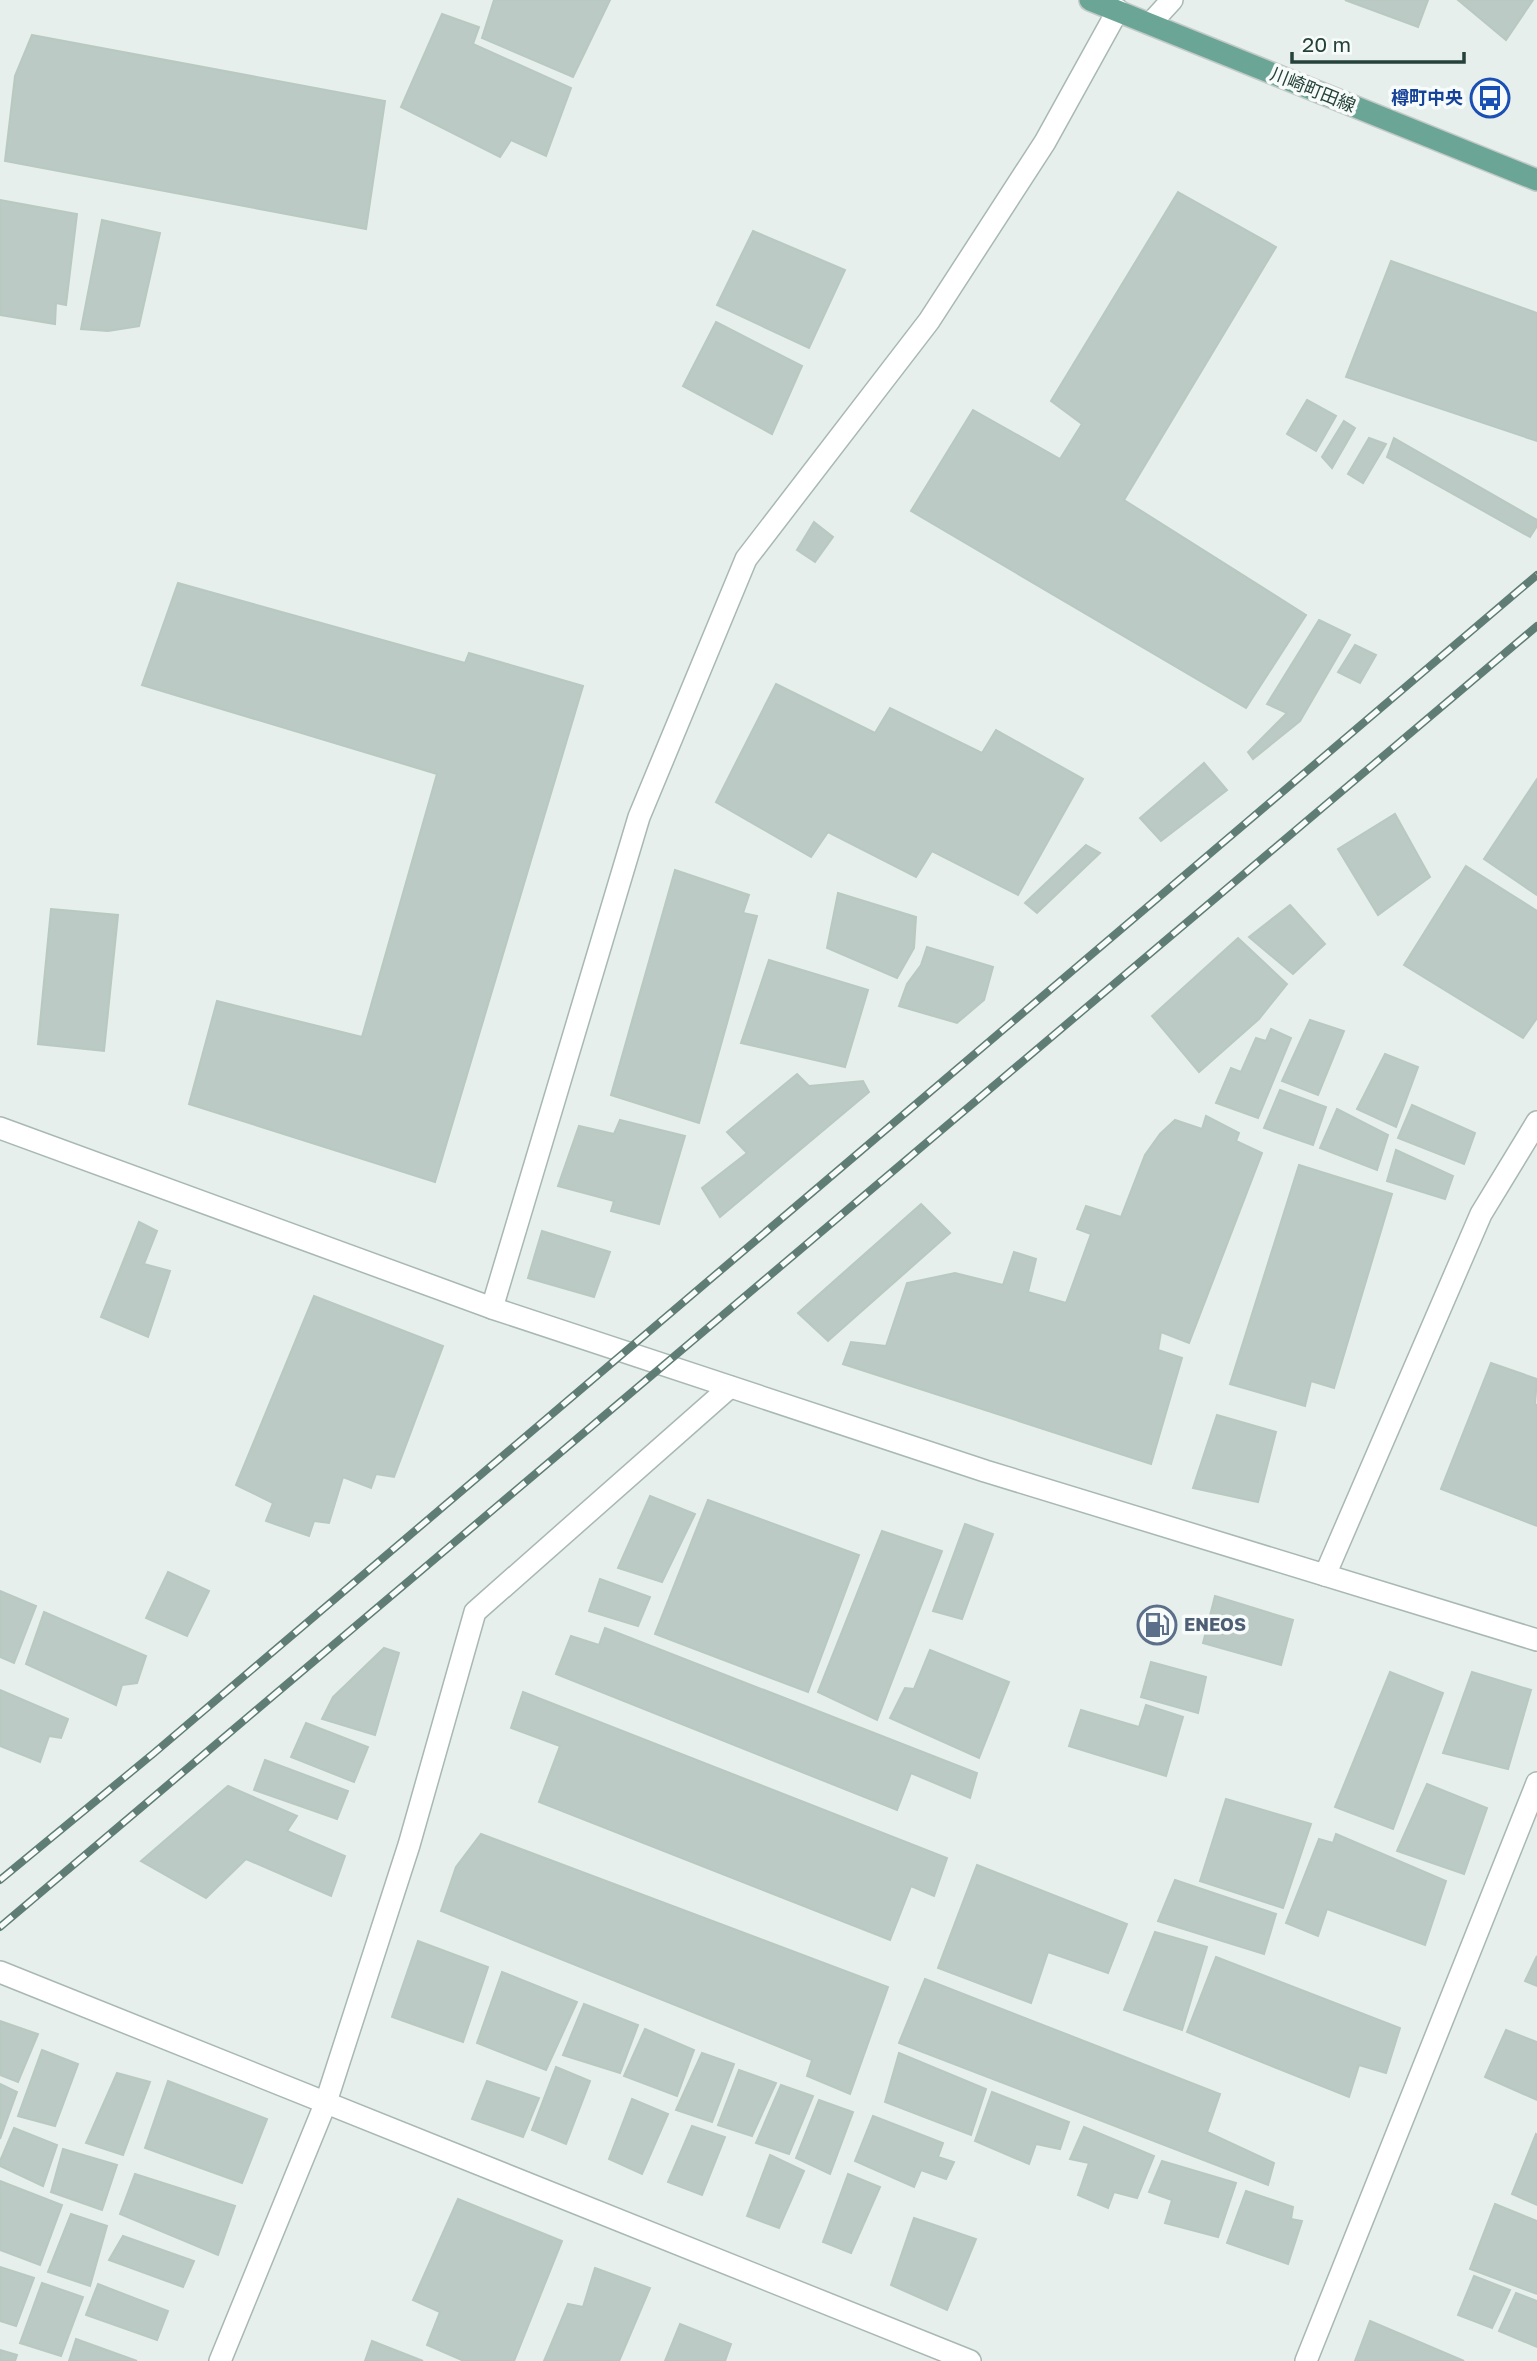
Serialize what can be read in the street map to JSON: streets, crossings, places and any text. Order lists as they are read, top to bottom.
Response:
{
  "streets": {
    "main road": ["川崎町田線"]
  },
  "places": {
    "bus stop": ["樽町中央"],
    "fuel station": ["ENEOS"]
  },
  "scale_bar": "20 m"
}
